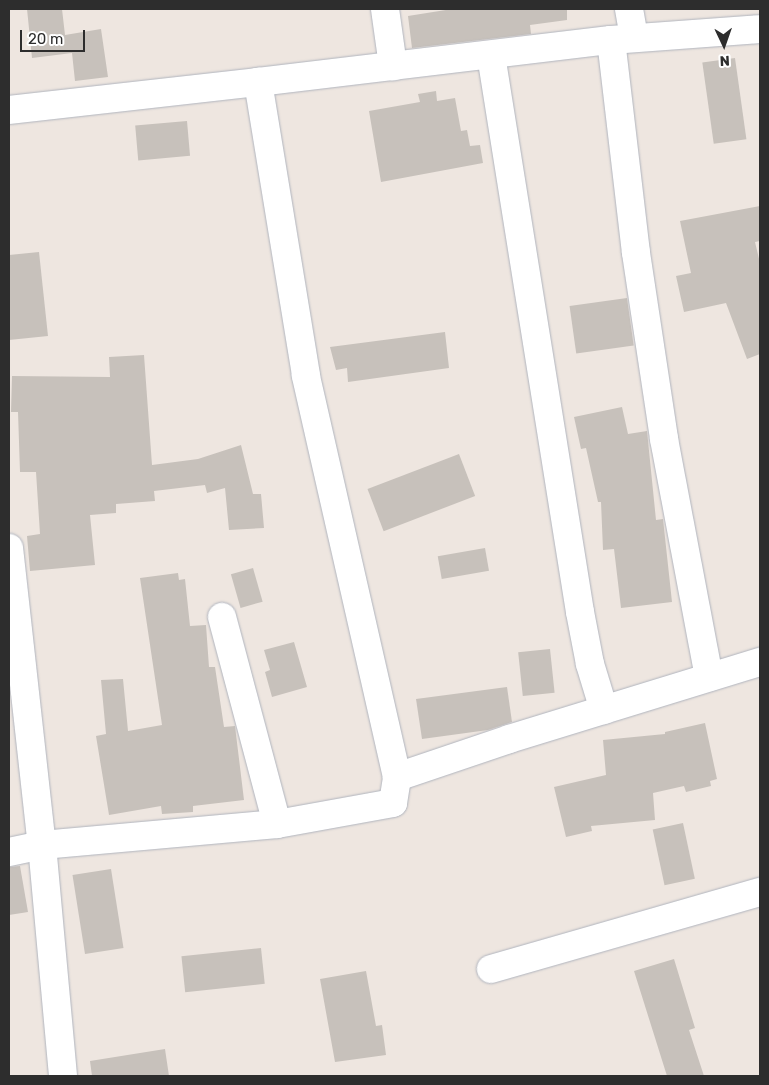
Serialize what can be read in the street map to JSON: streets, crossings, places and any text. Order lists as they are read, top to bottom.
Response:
{
  "scale_bar": "20 m",
  "north": "bottom"
}
